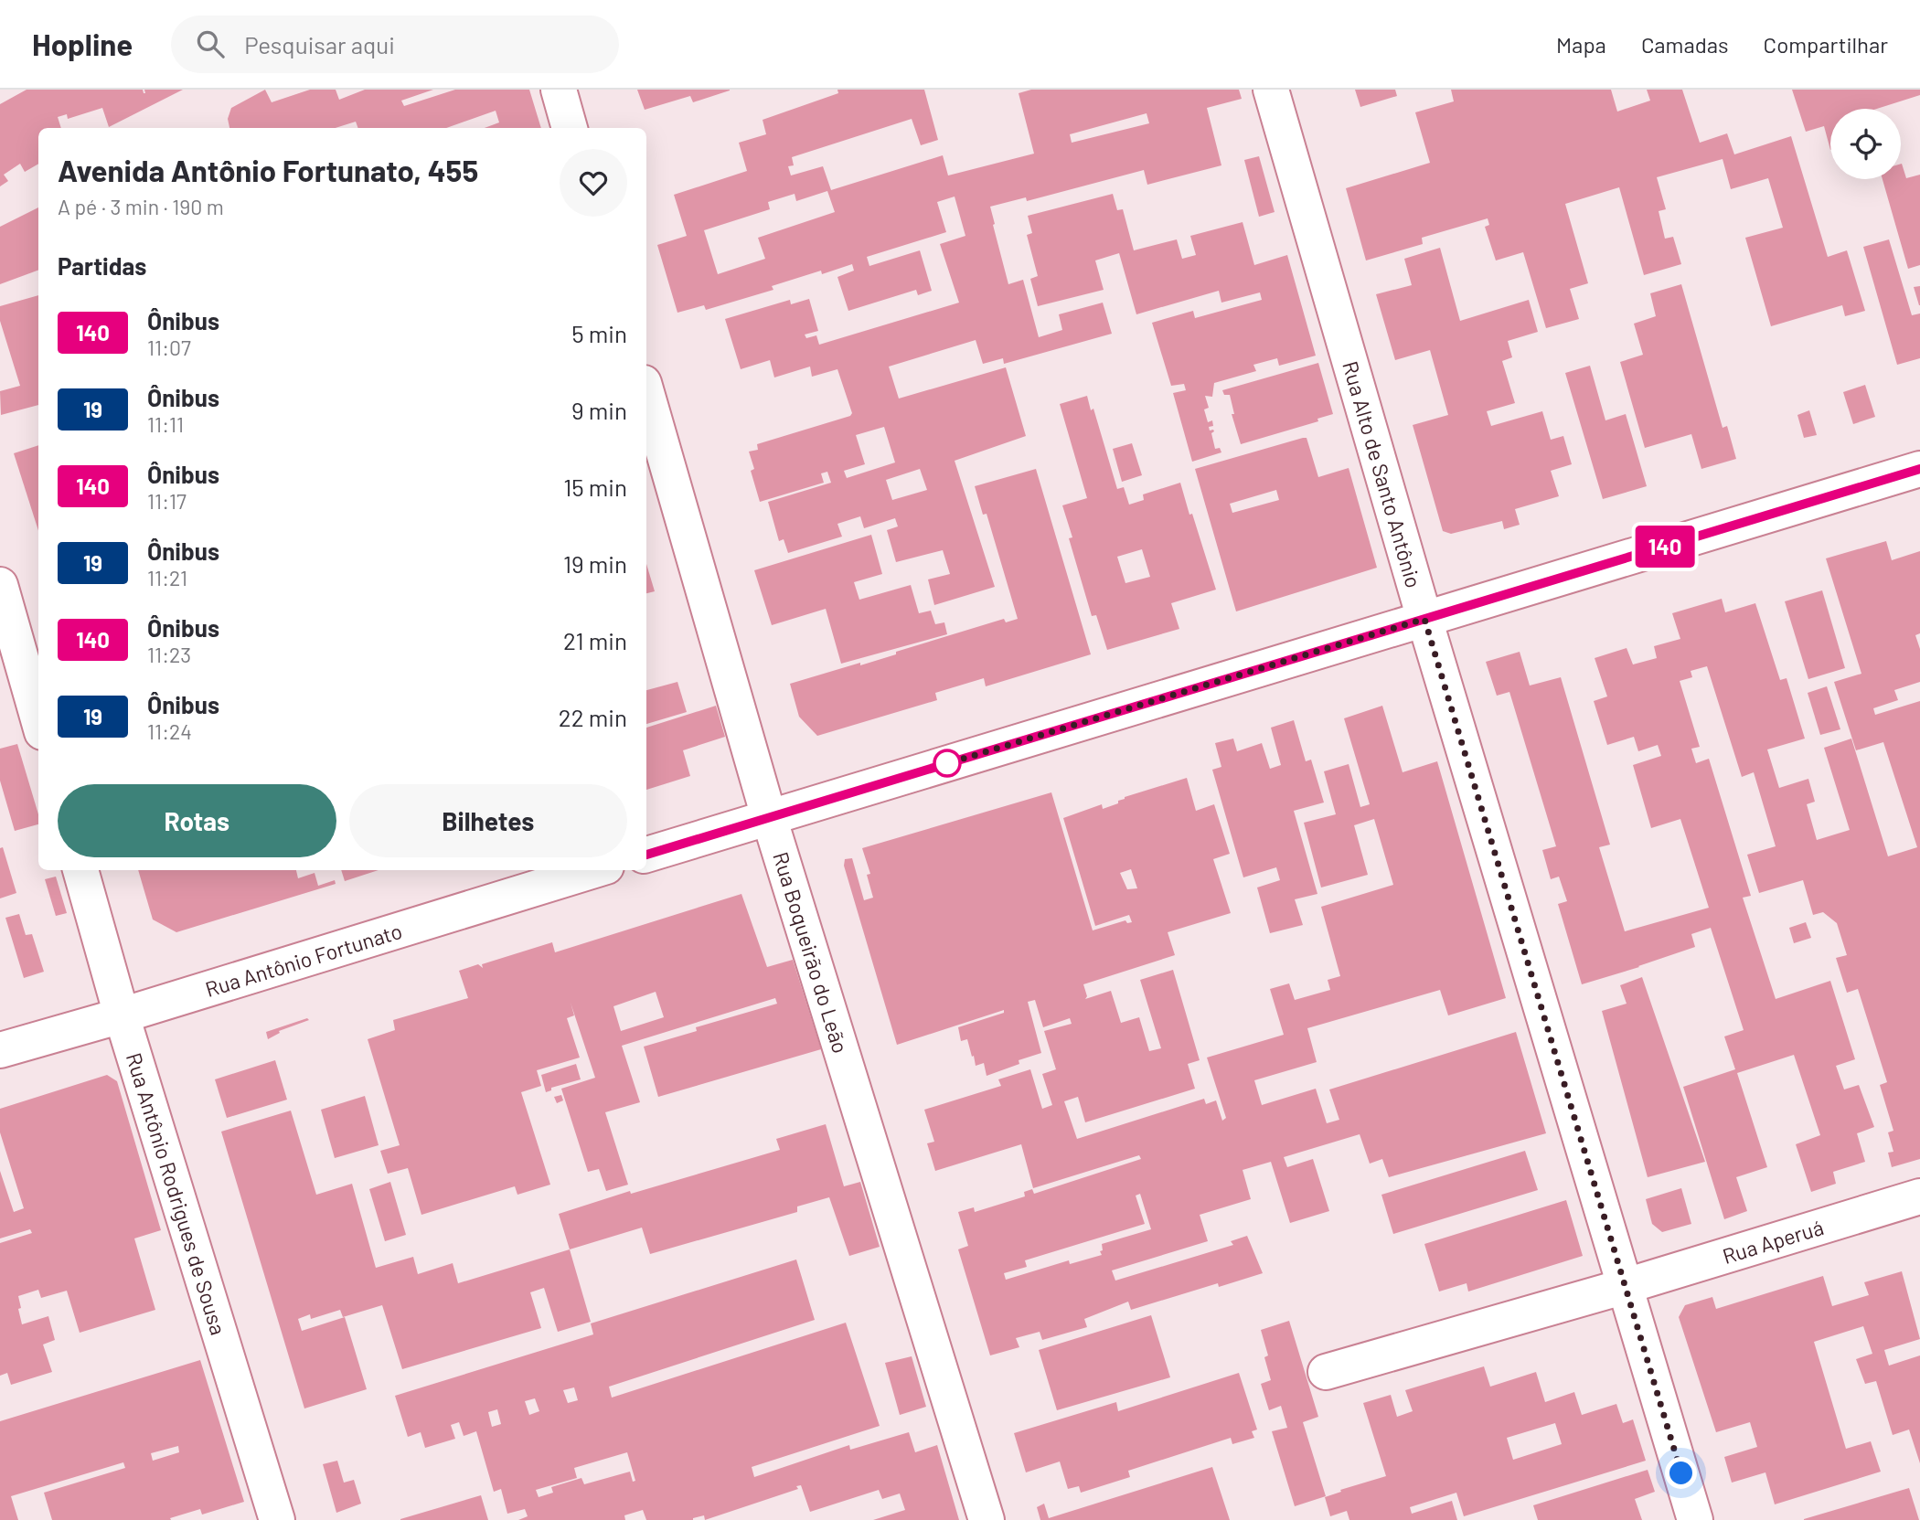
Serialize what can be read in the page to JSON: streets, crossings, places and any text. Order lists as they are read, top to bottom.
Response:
{
  "streets": {
    "street": [
      "Rua Alto de Santo Antônio",
      "Rua Boqueirão do Leão",
      "Rua Antônio Fortunato",
      "Rua Antônio Rodrigues de Sousa",
      "Rua Aperuá"
    ]
  },
  "crossings": [
    ["Rua Alto de Santo Antônio", "Rua Aperuá"],
    ["Rua Antônio Fortunato", "Rua Antônio Rodrigues de Sousa"]
  ],
  "lines": ["bus line 140"],
  "page": {
    "header": "Hopline",
    "search": "Pesquisar aqui",
    "nav": ["Mapa", "Camadas", "Compartilhar"],
    "on_map": "140",
    "heading": [
      ["Avenida Antônio Fortunato, 455", "A pé · 3 min · 190 m"],
      "Partidas"
    ],
    "list": [
      {
        "mark": "140",
        "name": "Ônibus",
        "note": "11:07",
        "value": "5 min"
      },
      {
        "mark": "19",
        "name": "Ônibus",
        "note": "11:11",
        "value": "9 min"
      },
      {
        "mark": "140",
        "name": "Ônibus",
        "note": "11:17",
        "value": "15 min"
      },
      {
        "mark": "19",
        "name": "Ônibus",
        "note": "11:21",
        "value": "19 min"
      },
      {
        "mark": "140",
        "name": "Ônibus",
        "note": "11:23",
        "value": "21 min"
      },
      {
        "mark": "19",
        "name": "Ônibus",
        "note": "11:24",
        "value": "22 min"
      }
    ],
    "buttons": ["Rotas", "Bilhetes"]
  }
}
